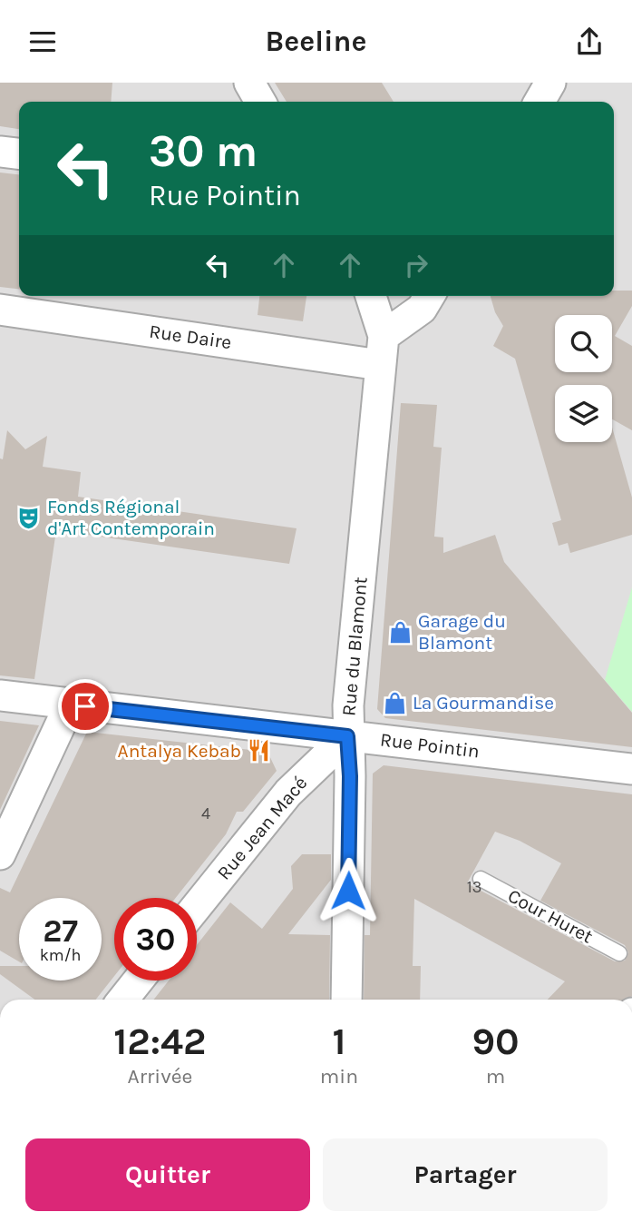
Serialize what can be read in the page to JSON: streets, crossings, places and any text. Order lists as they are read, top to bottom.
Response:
{
  "streets": {
    "street": [
      "Rue Daire",
      "Rue du Blamont",
      "Rue Pointin",
      "Rue Jean Macé"
    ],
    "lane": ["Cour Huret"]
  },
  "crossings": [
    ["Rue Daire", "Rue du Blamont"],
    ["Rue du Blamont", "Rue Pointin"],
    ["Rue du Blamont", "Rue Jean Macé"],
    ["Rue Pointin", "Rue Jean Macé"]
  ],
  "places": {
    "theatre": ["Fonds Régional d'Art Contemporain"],
    "shop": ["Garage du Blamont", "La Gourmandise"],
    "restaurant": ["Antalya Kebab"]
  },
  "house_numbers": ["4", "13"],
  "page": {
    "header": "Beeline",
    "turn": ["30 m", "Rue Pointin"],
    "speed": "27 km/h",
    "limit": "30",
    "eta": [
      "12:42",
      "Arrivée",
      "1",
      "min",
      "90",
      "m"
    ],
    "buttons": ["Quitter", "Partager"]
  }
}
